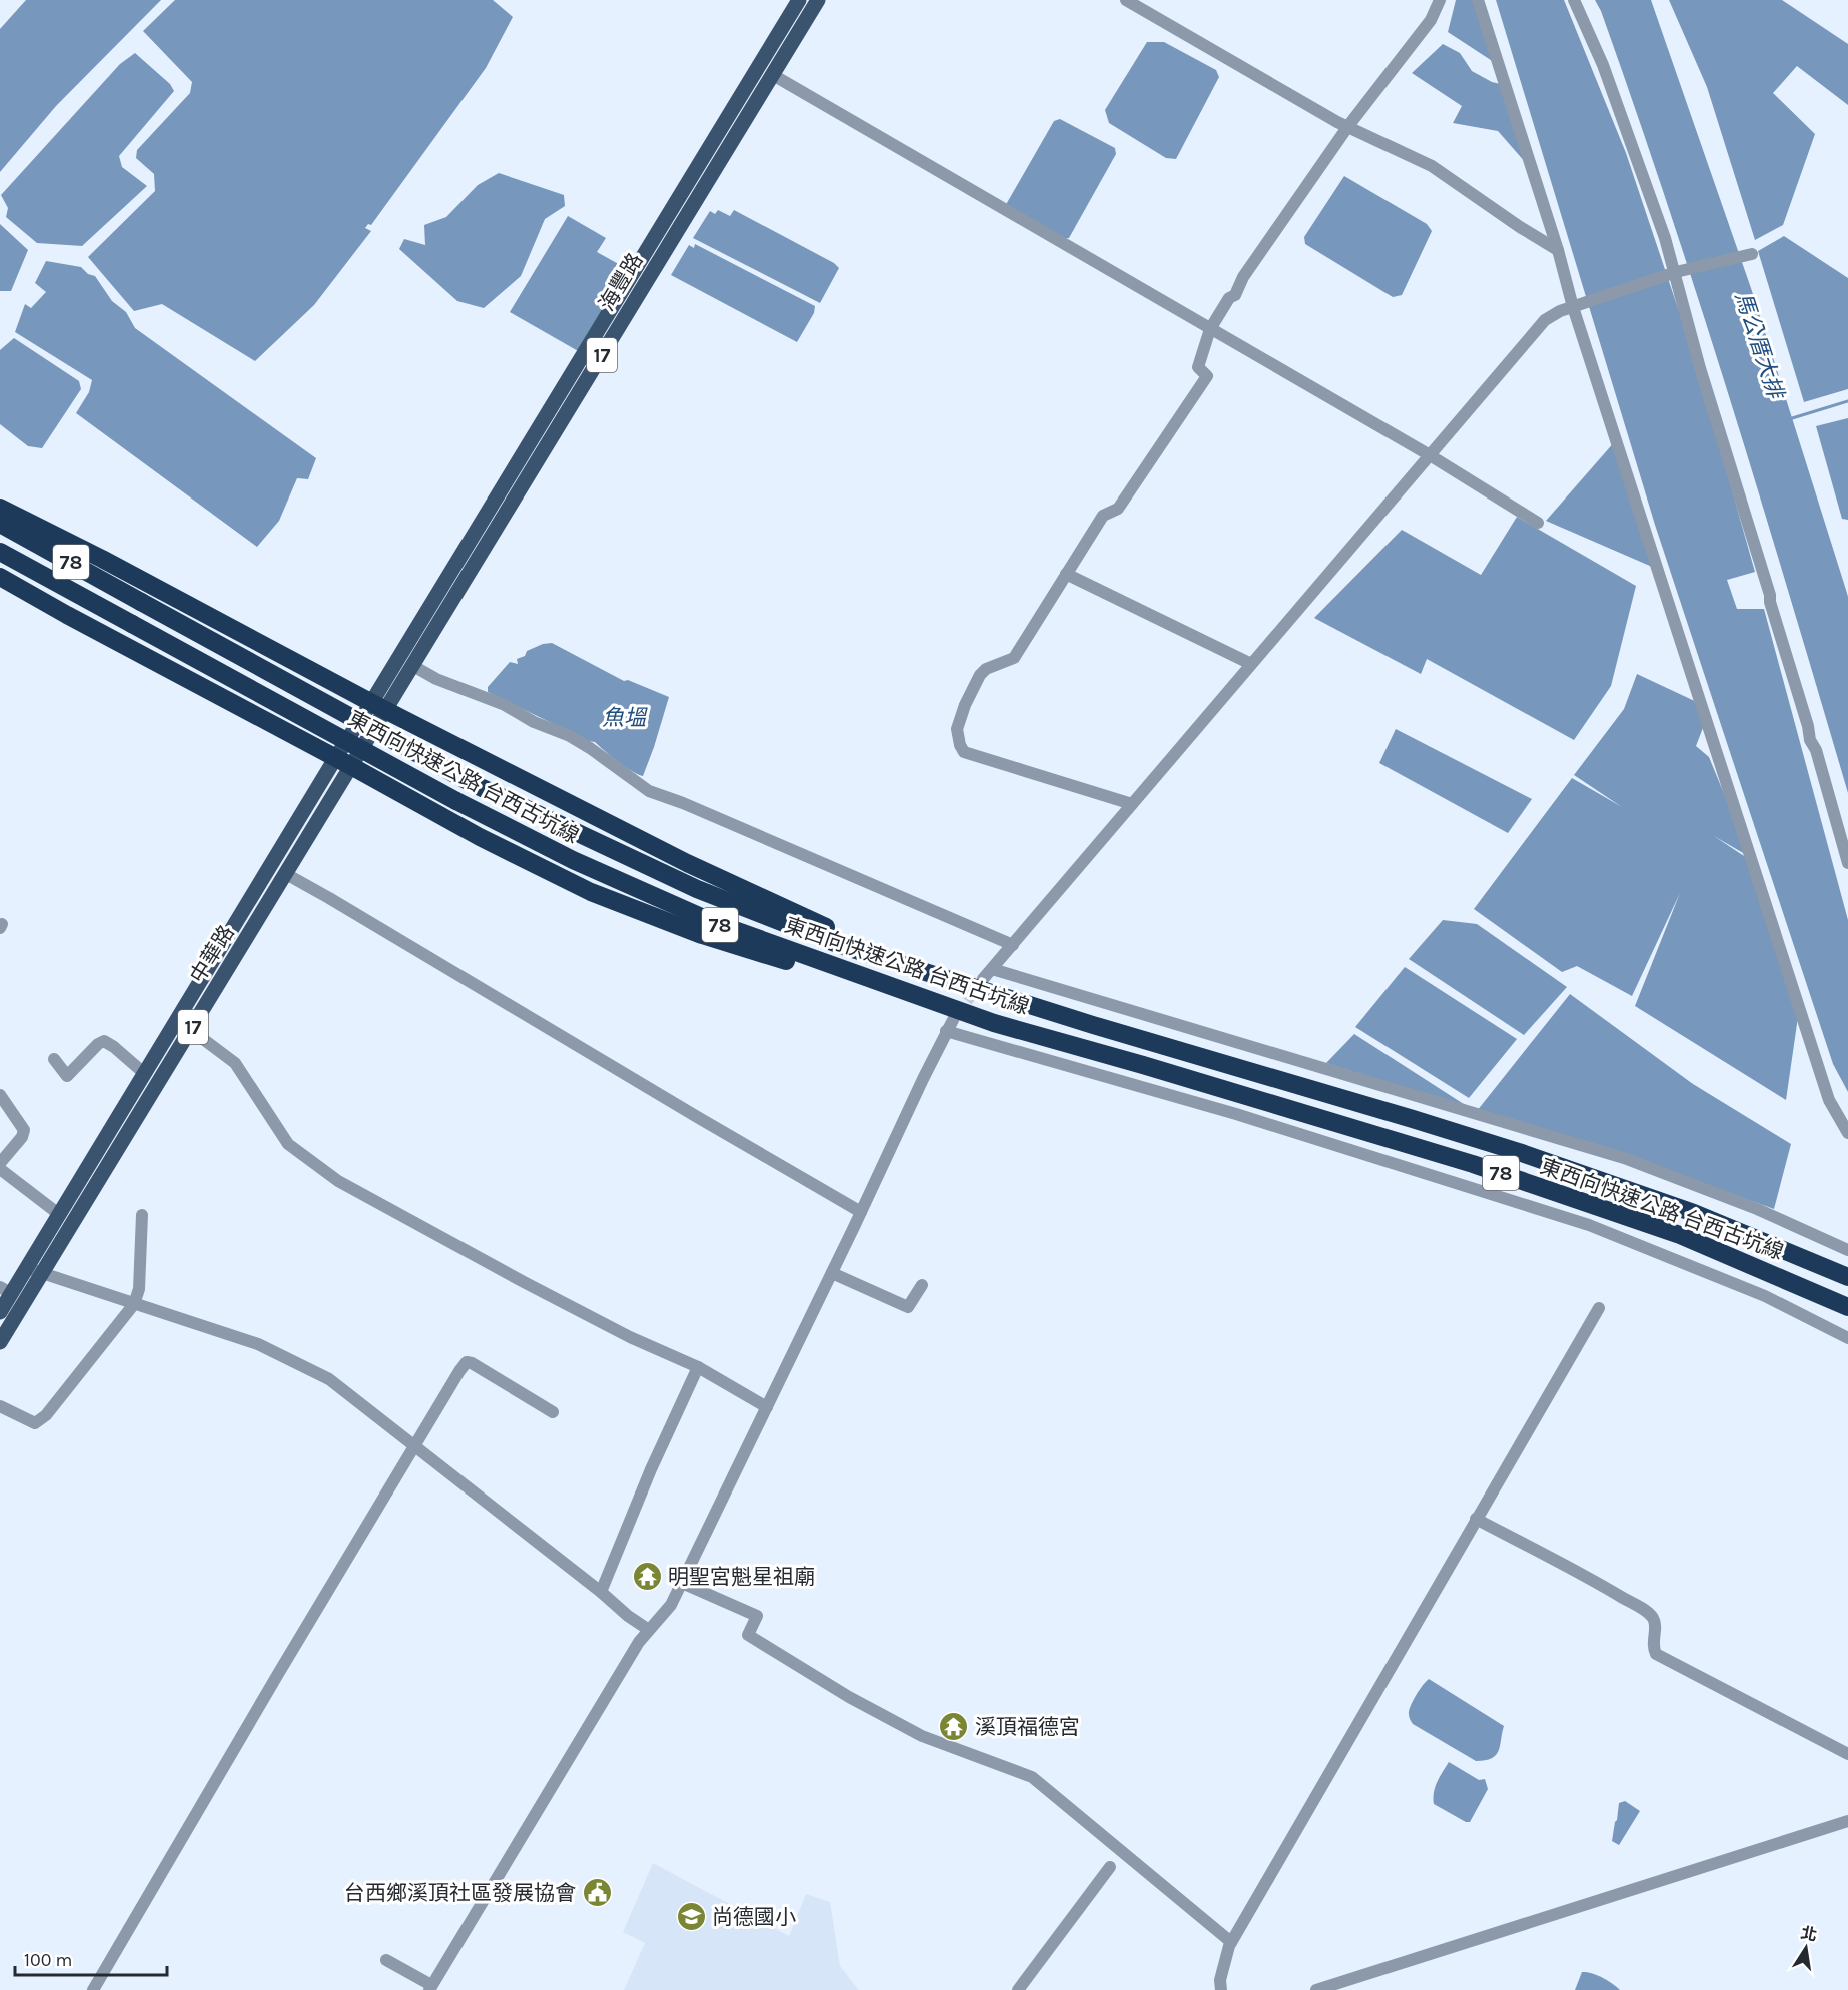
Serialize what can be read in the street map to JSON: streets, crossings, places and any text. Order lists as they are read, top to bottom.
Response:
{
  "streets": {
    "highway": ["78", "東西向快速公路 台西古坑線"],
    "main road": ["海豐路", "17", "中華路"]
  },
  "crossings": [
    ["海豐路", "中華路"]
  ],
  "water": ["馬公厝大排", "魚塭"],
  "places": {
    "temple": ["明聖宮魁星祖廟", "溪頂福德宮"],
    "public building": ["台西鄉溪頂社區發展協會"],
    "school or university": ["尚德國小"]
  },
  "scale_bar": "100 m",
  "north": "top"
}
